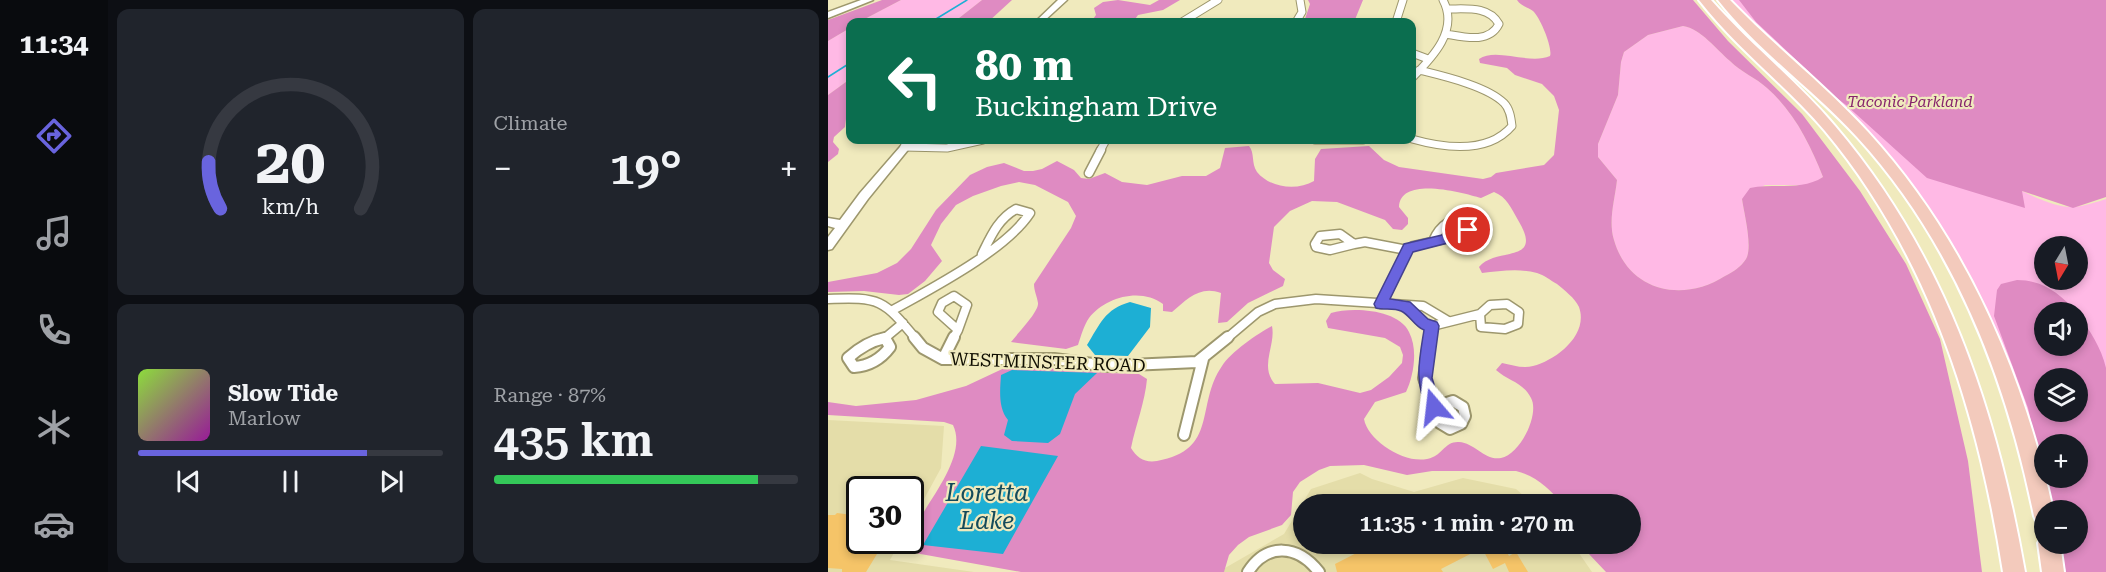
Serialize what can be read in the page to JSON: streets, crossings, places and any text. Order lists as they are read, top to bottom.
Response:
{
  "streets": {
    "street": ["WESTMINSTER ROAD"]
  },
  "water": ["Loretta Lake"],
  "parks": ["Taconic Parkland"],
  "north": "bottom",
  "page": {
    "tabs": "11:34",
    "tile": [
      "Climate",
      ["Range · 87%", "435 km"]
    ],
    "turn": ["80 m", "Buckingham Drive"],
    "heat": ["−", "19°", "+"],
    "map_buttons": ["+", "−"],
    "song": ["Slow Tide", "Marlow"],
    "limit": "30",
    "trip": "11:35 · 1 min · 270 m",
    "gauge": ["20", "km/h"]
  }
}
